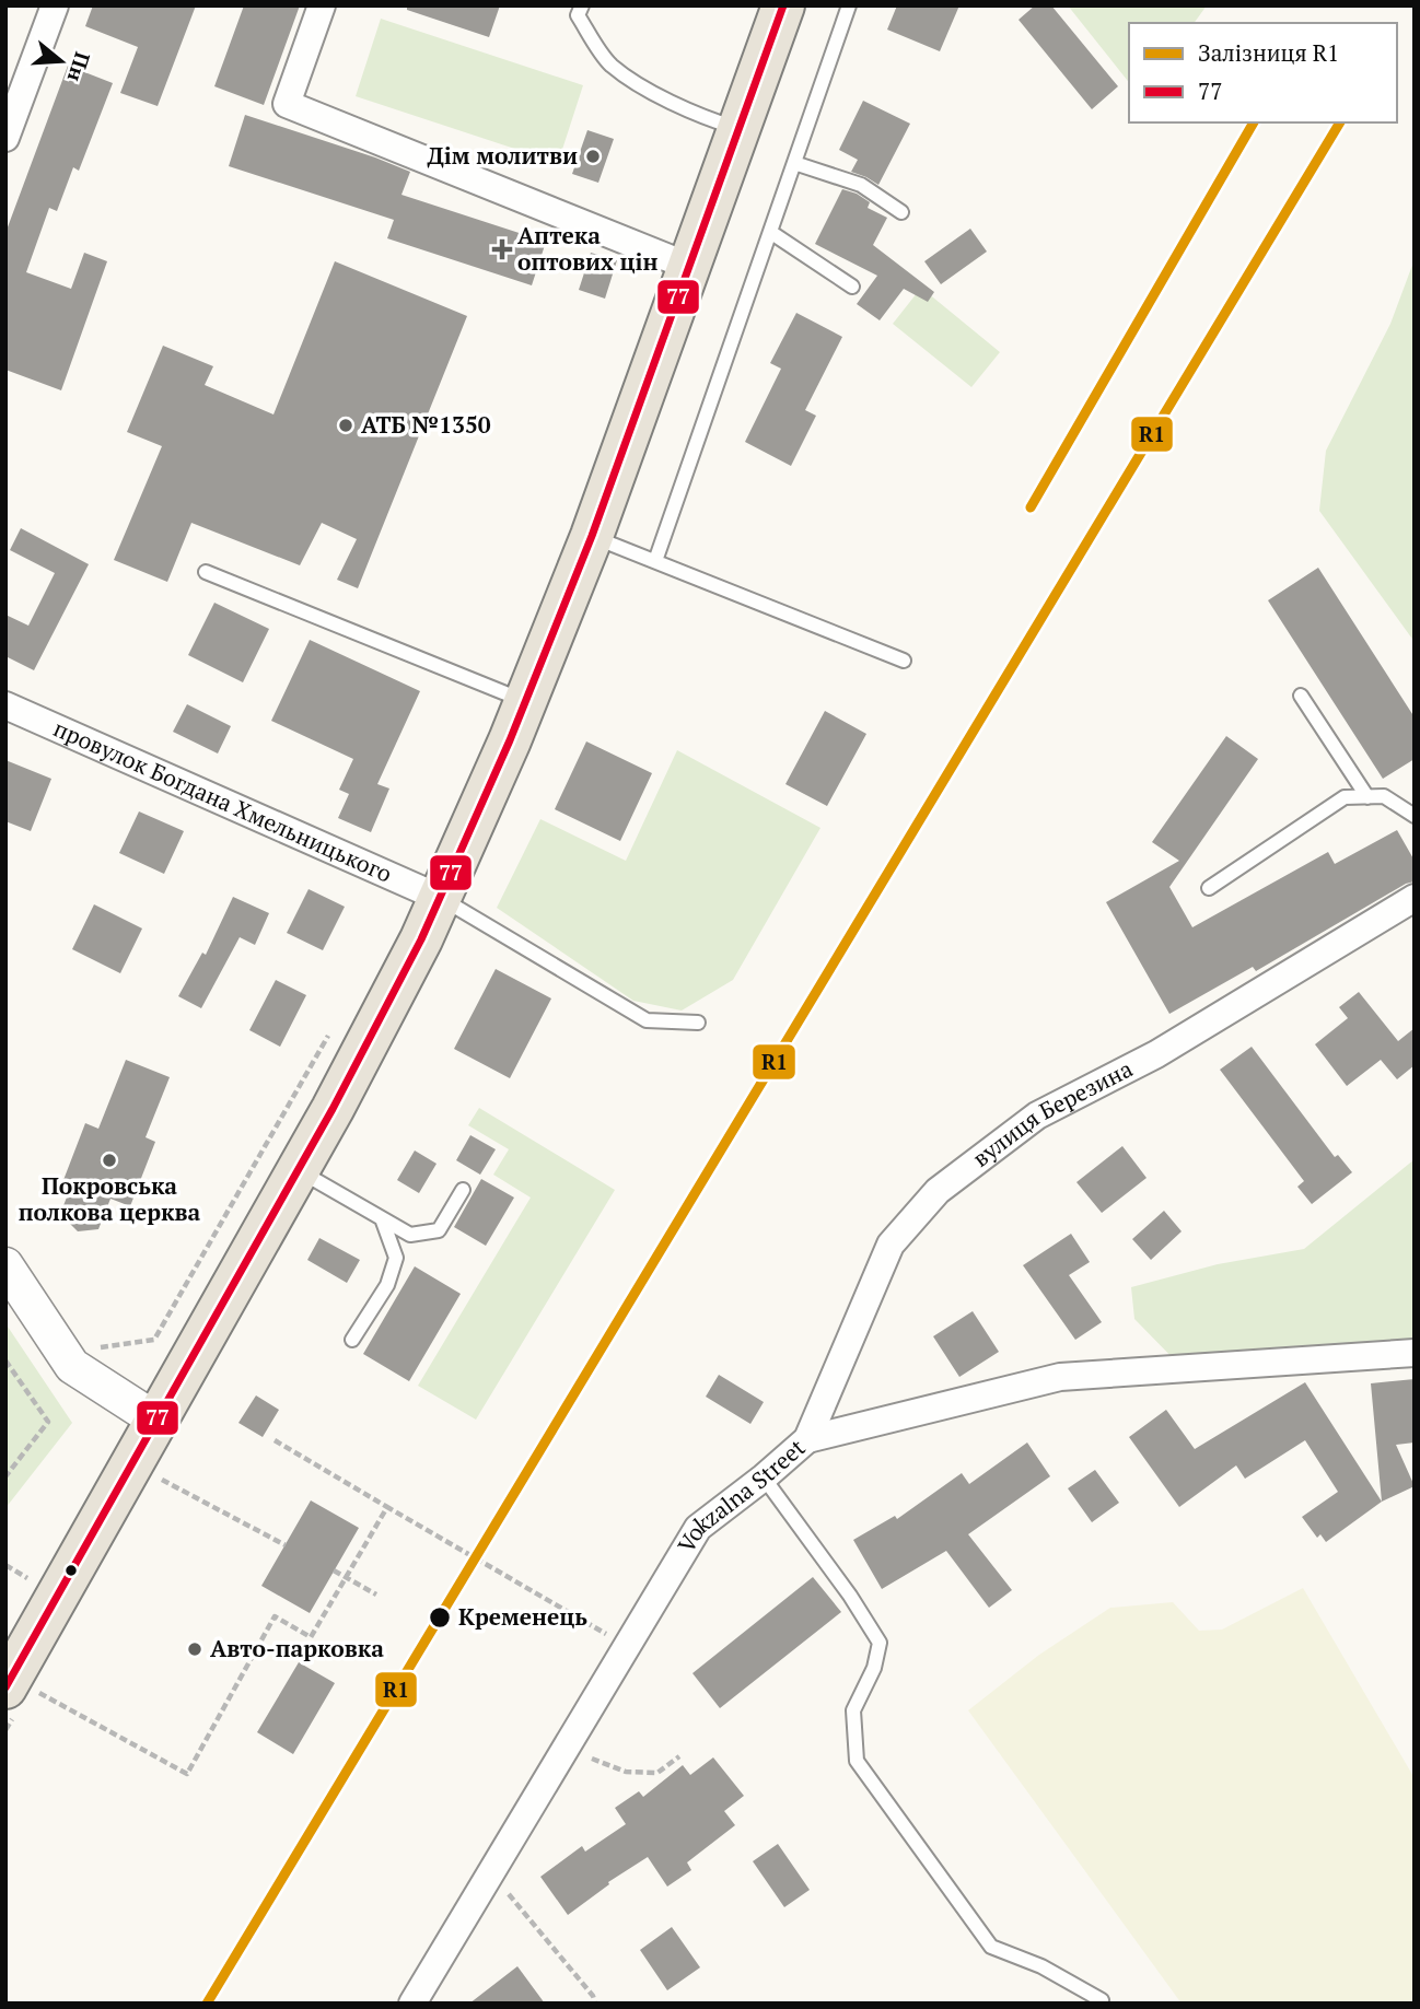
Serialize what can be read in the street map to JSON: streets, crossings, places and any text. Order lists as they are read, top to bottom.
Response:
{
  "streets": {
    "street": ["провулок Богдана Хмельницького", "вулиця Березина", "Vokzalna Street"]
  },
  "crossings": [
    ["вулиця Березина", "Vokzalna Street"]
  ],
  "places": {
    "other": [
      "Дім молитви",
      "АТБ №1350",
      "Покровська полкова церква",
      "Кременець",
      "Авто-парковка"
    ],
    "health": ["Аптека оптових цін"]
  },
  "lines": ["transit line 77", "rail line R1"],
  "legend": ["Залізниця R1", "77"],
  "north": "right"
}
